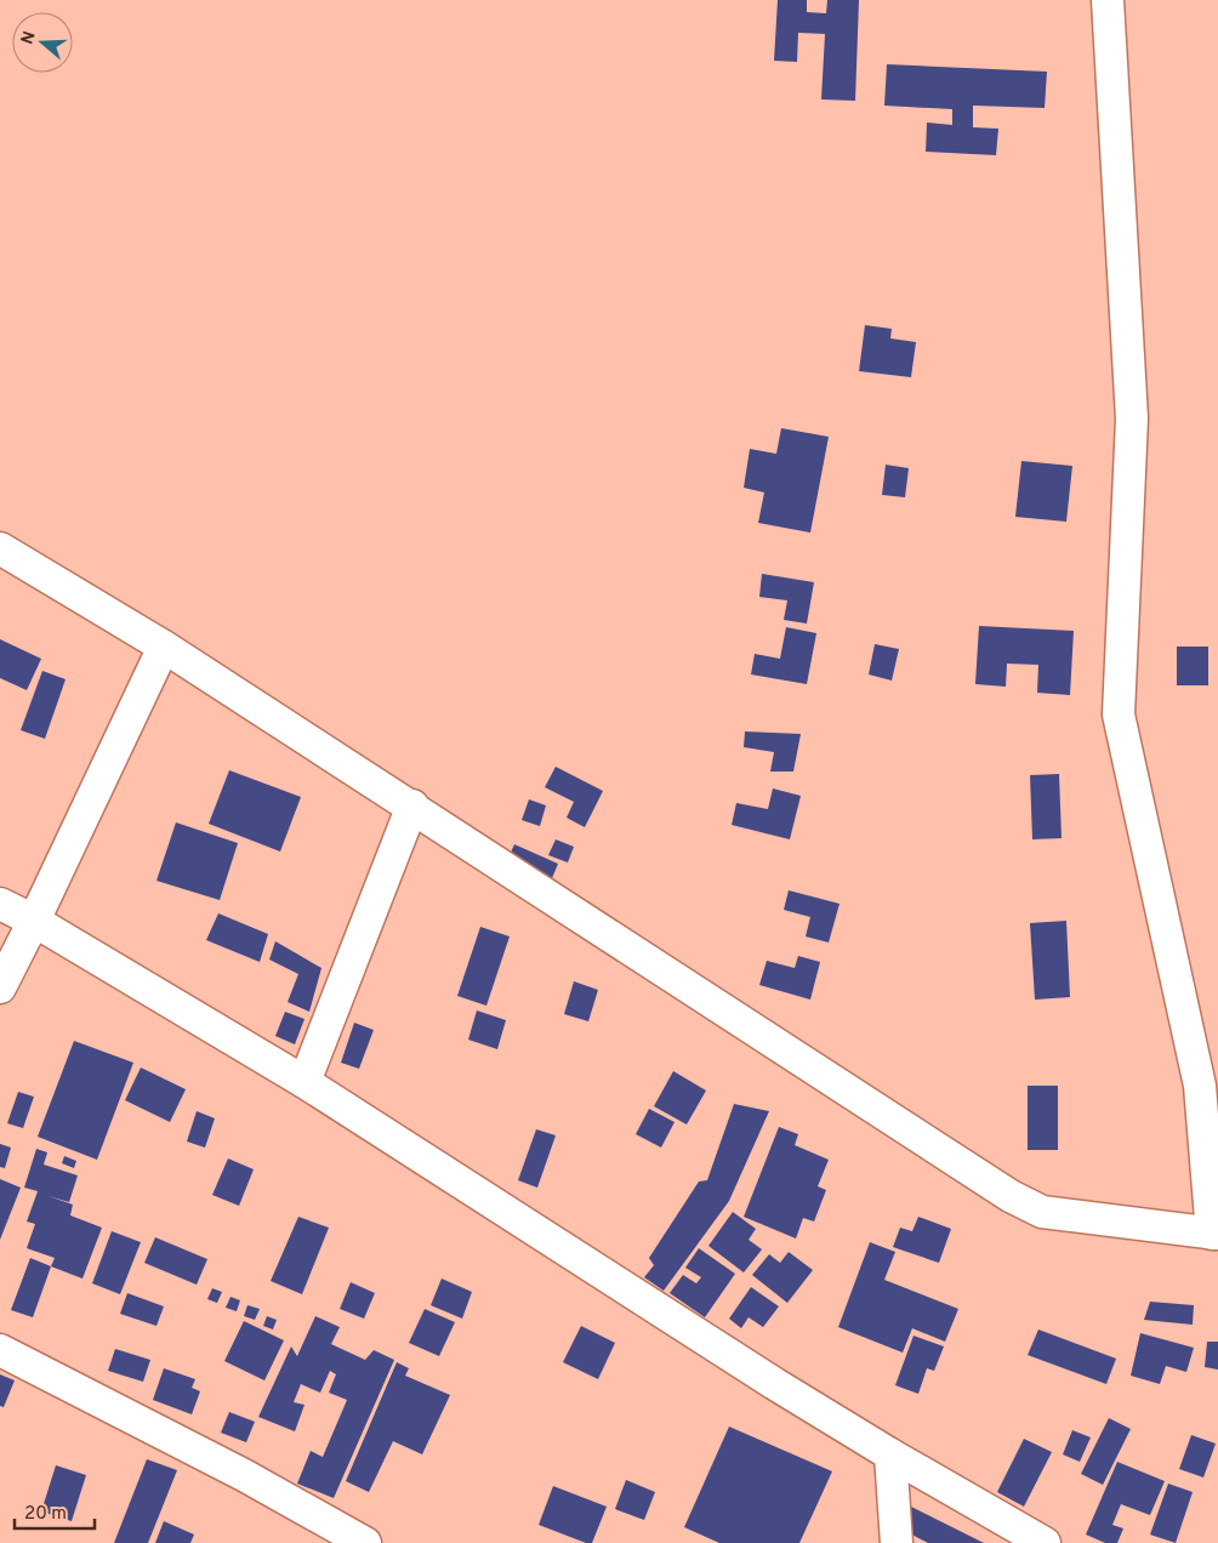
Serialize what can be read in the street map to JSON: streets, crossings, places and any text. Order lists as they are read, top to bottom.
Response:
{
  "scale_bar": "20 m",
  "north": "left"
}
